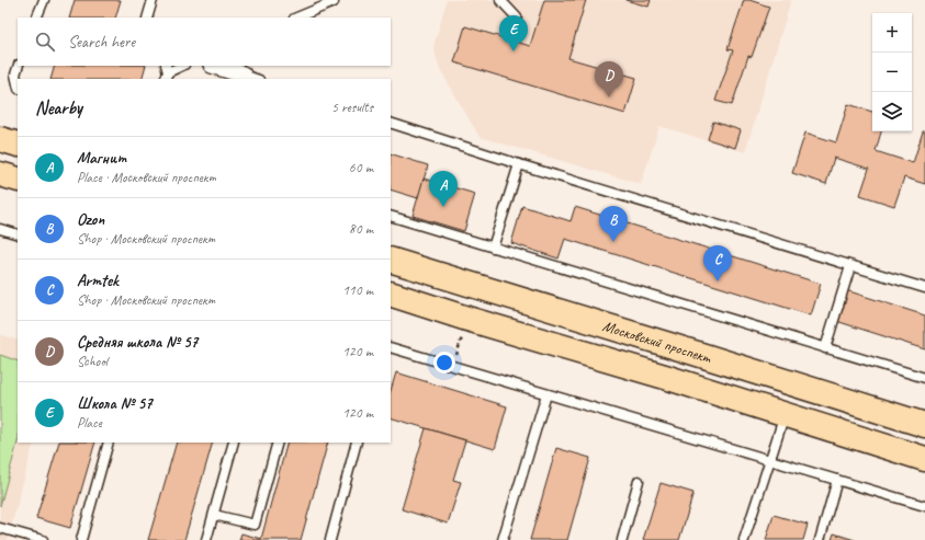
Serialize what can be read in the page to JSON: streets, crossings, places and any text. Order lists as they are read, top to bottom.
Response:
{
  "streets": {
    "main road": ["Московский проспект"]
  },
  "page": {
    "map_buttons": ["+", "−"],
    "pins": [
      "E",
      "D",
      "A",
      "B",
      "C"
    ],
    "search": "Search here",
    "heading": ["Nearby", "5 results"],
    "list": [
      {
        "mark": "A",
        "name": "Магнит",
        "note": "Place · Московский проспект",
        "value": "60 m"
      },
      {
        "mark": "B",
        "name": "Ozon",
        "note": "Shop · Московский проспект",
        "value": "80 m"
      },
      {
        "mark": "C",
        "name": "Armtek",
        "note": "Shop · Московский проспект",
        "value": "110 m"
      },
      {
        "mark": "D",
        "name": "Средняя школа № 57",
        "note": "School",
        "value": "120 m"
      },
      {
        "mark": "E",
        "name": "Школа № 57",
        "note": "Place",
        "value": "120 m"
      }
    ]
  }
}
